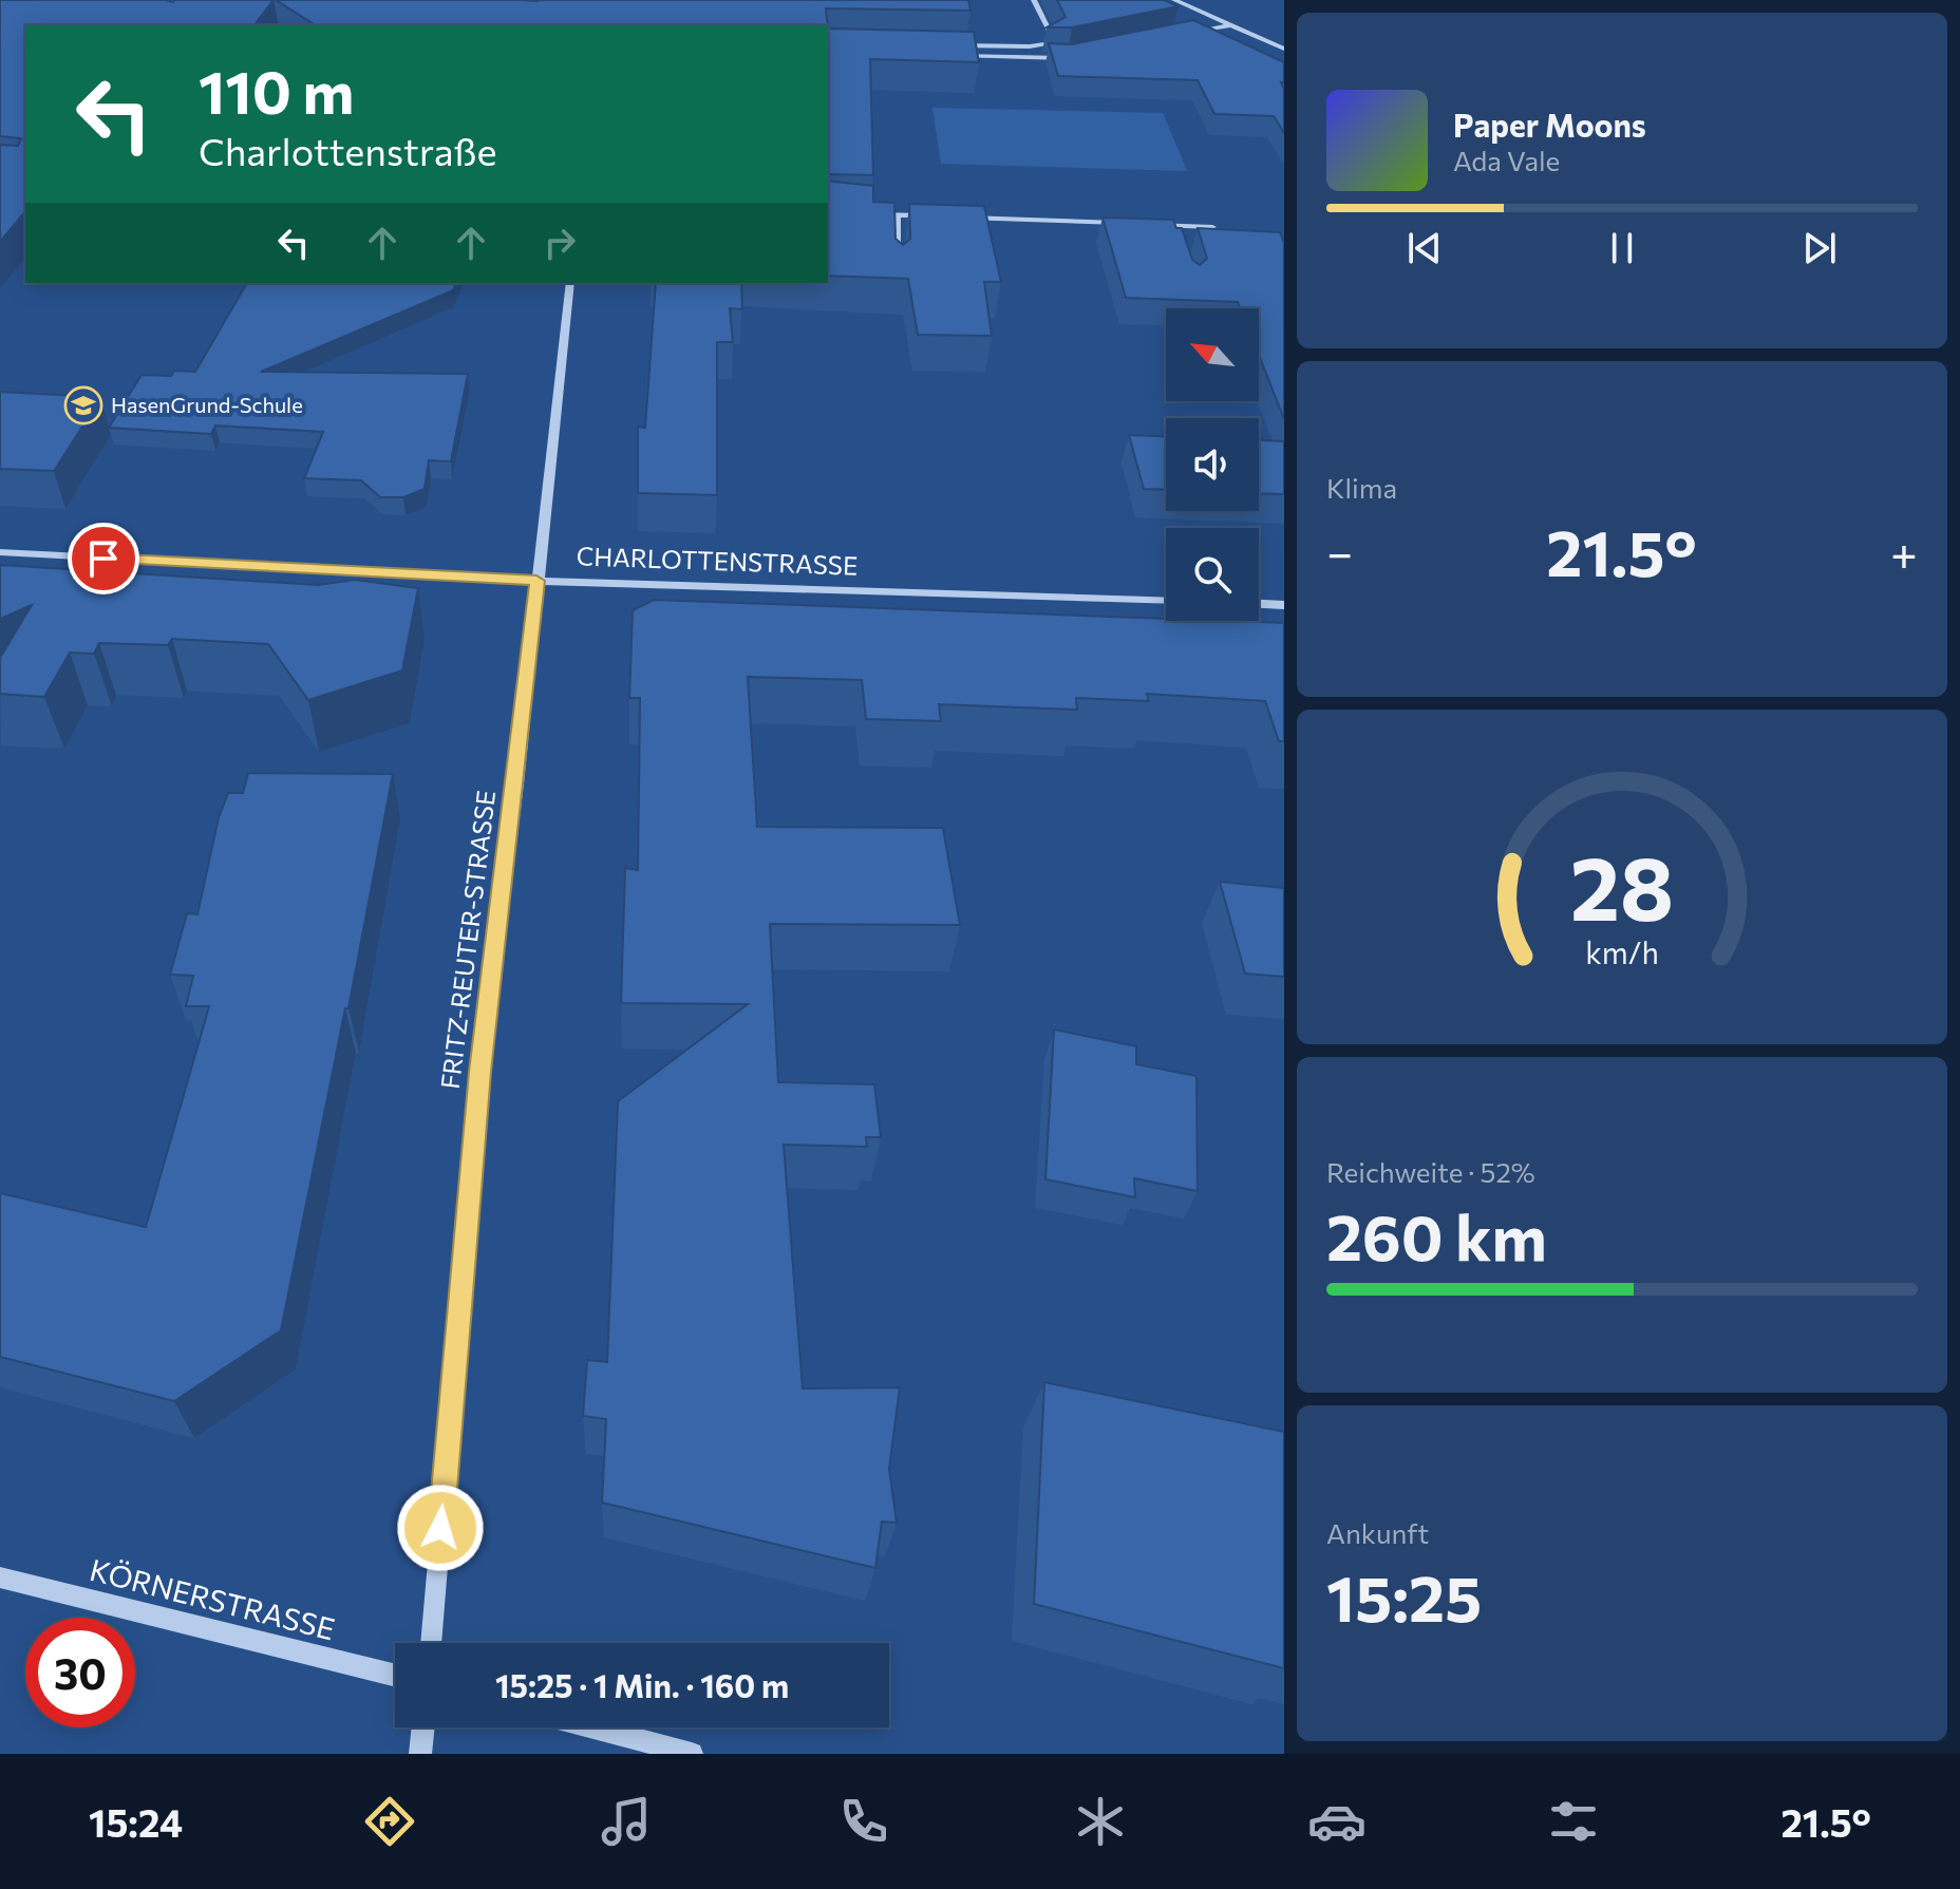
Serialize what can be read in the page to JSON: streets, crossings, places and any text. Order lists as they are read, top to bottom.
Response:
{
  "streets": {
    "street": ["CHARLOTTENSTRASSE", "FRITZ-REUTER-STRASSE", "KÖRNERSTRASSE"]
  },
  "crossings": [
    ["CHARLOTTENSTRASSE", "FRITZ-REUTER-STRASSE"]
  ],
  "places": {
    "school or university": ["HasenGrund-Schule"]
  },
  "north": "top left",
  "page": {
    "turn": ["110 m", "Charlottenstraße"],
    "song": ["Paper Moons", "Ada Vale"],
    "tile": [
      "Klima",
      ["Reichweite · 52%", "260 km"],
      ["Ankunft", "15:25"]
    ],
    "heat": ["−", "21.5°", "+"],
    "limit": "30",
    "trip": "15:25 · 1 Min. · 160 m",
    "tabs": ["15:24", "21.5°"],
    "gauge": ["28", "km/h"]
  }
}
